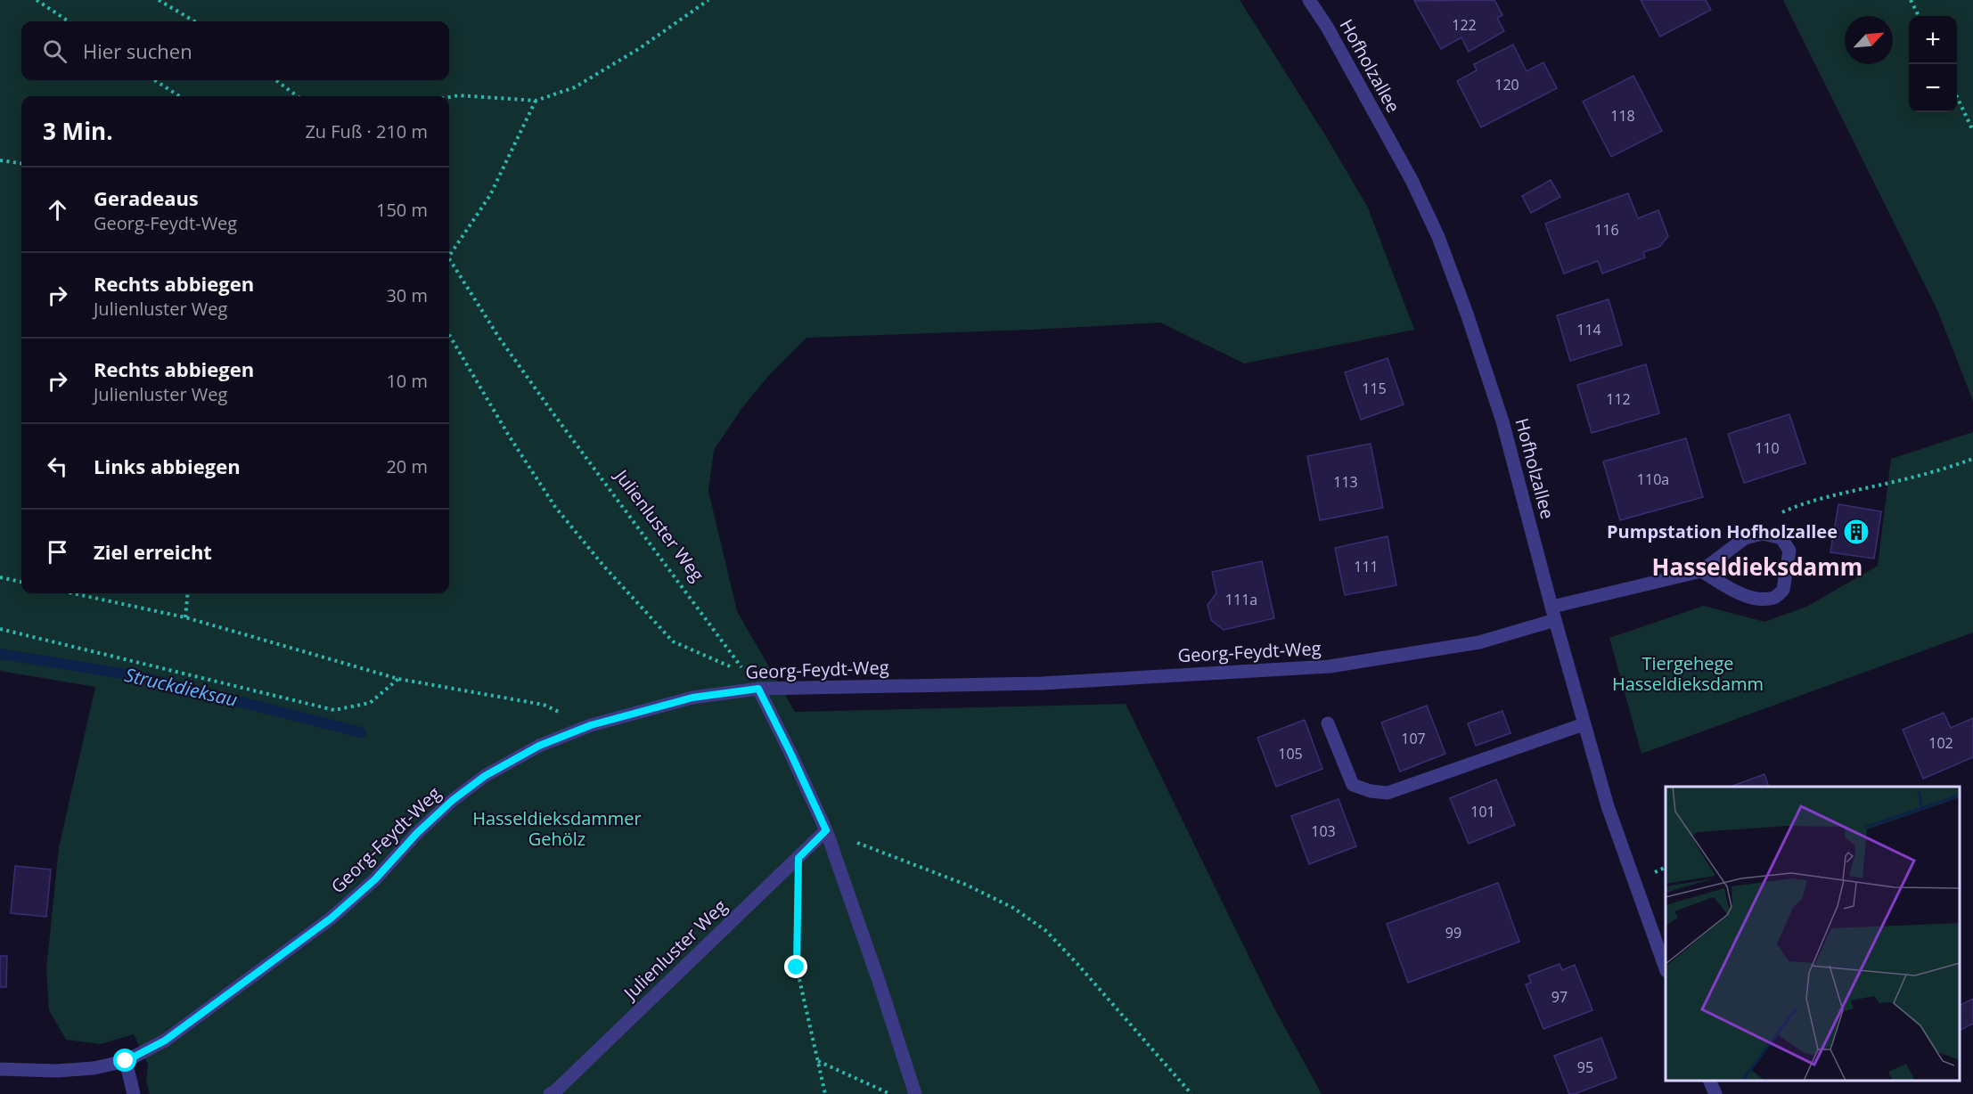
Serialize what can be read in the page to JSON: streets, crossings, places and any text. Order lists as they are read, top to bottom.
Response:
{
  "streets": {
    "street": ["Hofholzallee", "Julienluster Weg", "Georg-Feydt-Weg"]
  },
  "crossings": [
    ["Hofholzallee", "Georg-Feydt-Weg"]
  ],
  "districts": ["Hasseldieksdamm"],
  "water": ["Struckdieksau"],
  "parks": ["Tiergehege Hasseldieksdamm", "Hasseldieksdammer Gehölz"],
  "places": {
    "building": ["Pumpstation Hofholzallee"]
  },
  "house_numbers": [
    "122",
    "120",
    "118",
    "116",
    "114",
    "115",
    "112",
    "110",
    "110a",
    "113",
    "111",
    "111a",
    "107",
    "102",
    "105",
    "101",
    "103",
    "99",
    "97",
    "95"
  ],
  "north": "top right",
  "page": {
    "map_buttons": ["+", "−"],
    "search": "Hier suchen",
    "heading": ["3 Min.", "Zu Fuß · 210 m"],
    "list": [
      ["Geradeaus", "Georg-Feydt-Weg", "150 m"],
      ["Rechts abbiegen", "Julienluster Weg", "30 m"],
      ["Rechts abbiegen", "Julienluster Weg", "10 m"],
      ["Links abbiegen", "20 m"],
      "Ziel erreicht"
    ]
  }
}
